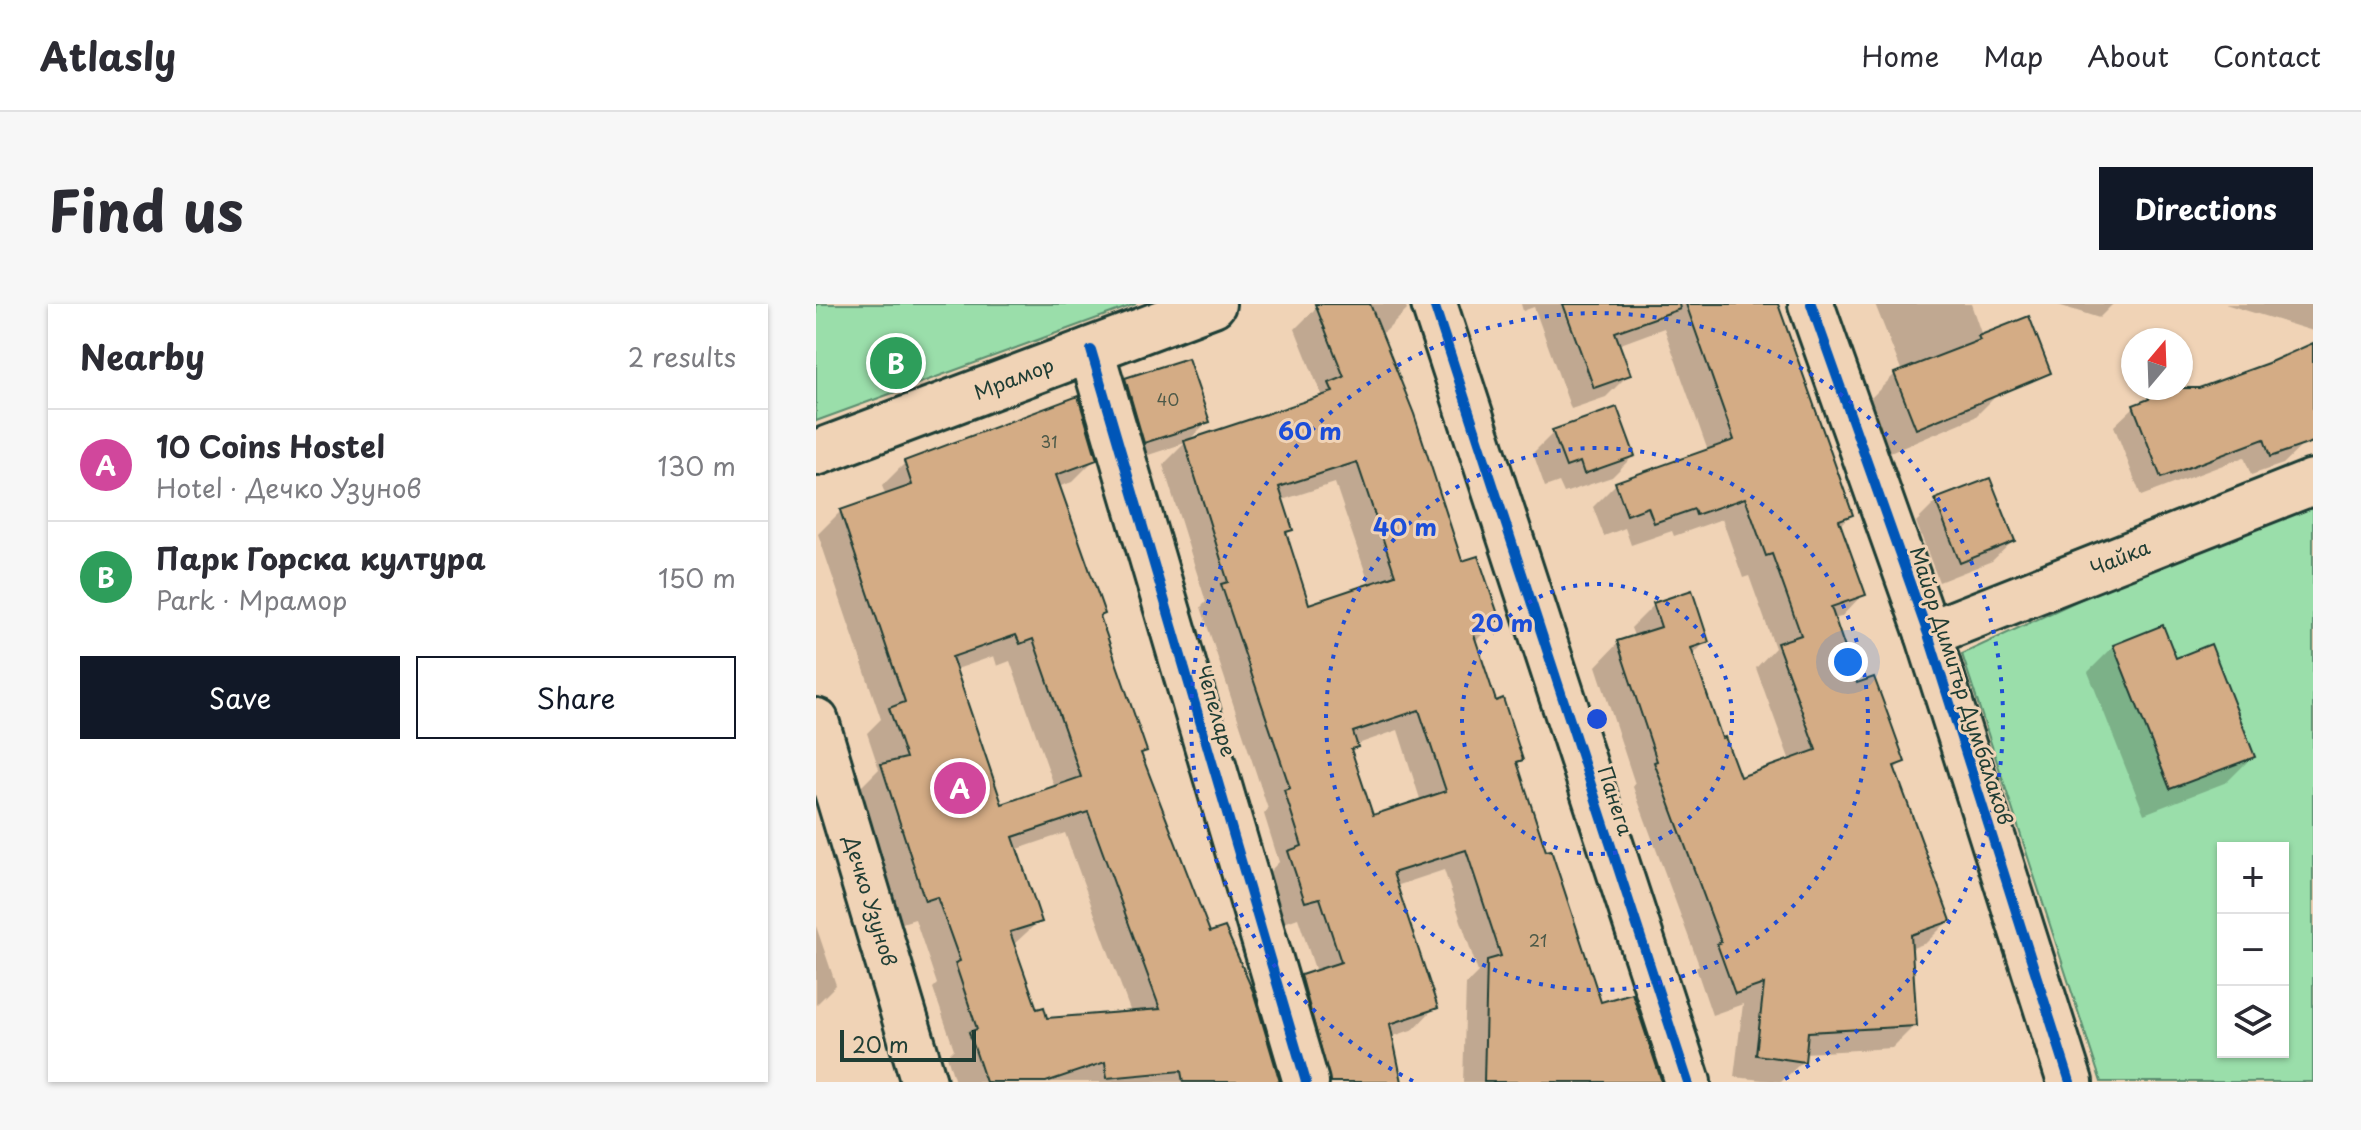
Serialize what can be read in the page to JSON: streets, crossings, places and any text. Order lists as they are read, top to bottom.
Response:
{
  "streets": {
    "street": [
      "Мрамор",
      "Чайка",
      "Майор Димитър Думбалаков",
      "Чепеларе",
      "Панега",
      "Дечко Узунов"
    ]
  },
  "crossings": [
    ["Мрамор", "Чепеларе"],
    ["Чайка", "Майор Димитър Думбалаков"]
  ],
  "house_numbers": ["40", "31", "21"],
  "scale_bar": "20 m",
  "north": "top",
  "page": {
    "header": "Atlasly",
    "nav": [
      "Home",
      "Map",
      "About",
      "Contact"
    ],
    "title": "Find us",
    "buttons": [
      "Directions",
      ["Save", "Share"]
    ],
    "heading": ["Nearby", "2 results"],
    "pins": ["B", "A"],
    "list": [
      {
        "mark": "A",
        "name": "10 Coins Hostel",
        "note": "Hotel · Дечко Узунов",
        "value": "130 m"
      },
      {
        "mark": "B",
        "name": "Парк Горска култура",
        "note": "Park · Мрамор",
        "value": "150 m"
      }
    ],
    "map_buttons": ["+", "−"],
    "scale": "20 m"
  },
  "rings": ["60 m", "40 m", "20 m"]
}
